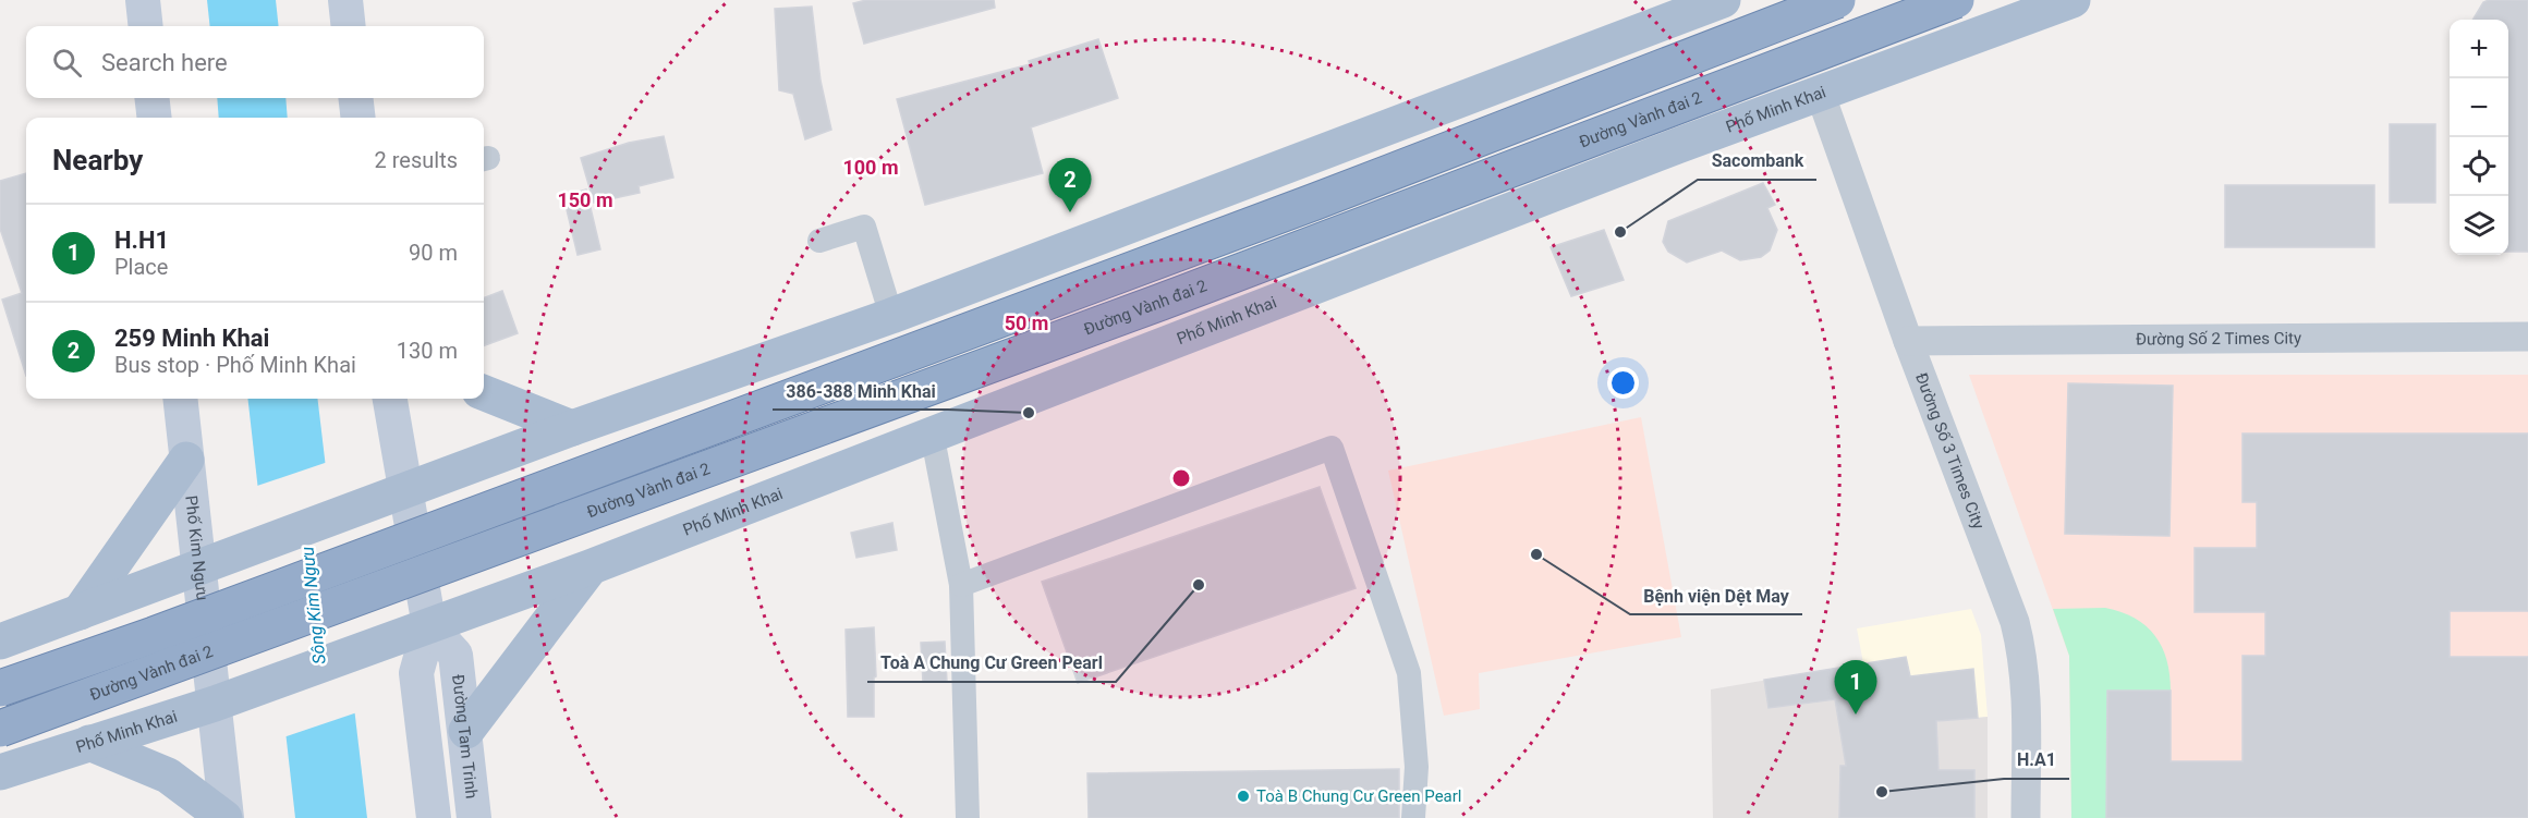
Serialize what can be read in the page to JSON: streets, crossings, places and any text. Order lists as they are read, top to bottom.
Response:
{
  "streets": {
    "highway": ["Đường Vành đai 2"],
    "main road": ["Phố Minh Khai", "Phố Kim Ngưu", "Đường Tam Trinh"],
    "street": ["Đường Số 2 Times City", "Đường Số 3 Times City"]
  },
  "crossings": [
    ["Phố Minh Khai", "Đường Số 3 Times City"],
    ["Phố Minh Khai", "Phố Kim Ngưu"],
    ["Phố Minh Khai", "Đường Tam Trinh"],
    ["Đường Số 2 Times City", "Đường Số 3 Times City"]
  ],
  "water": ["Sông Kim Ngưu"],
  "places": [
    "Sacombank",
    "386-388 Minh Khai",
    "Bệnh viện Dệt May",
    "Toà A Chung Cư Green Pearl",
    "H.A1",
    "Toà B Chung Cư Green Pearl"
  ],
  "page": {
    "map_buttons": ["+", "−"],
    "search": "Search here",
    "heading": ["Nearby", "2 results"],
    "pins": ["2", "1"],
    "list": [
      {
        "mark": "1",
        "name": "H.H1",
        "note": "Place",
        "value": "90 m"
      },
      {
        "mark": "2",
        "name": "259 Minh Khai",
        "note": "Bus stop · Phố Minh Khai",
        "value": "130 m"
      }
    ]
  },
  "rings": ["100 m", "150 m", "50 m"]
}
